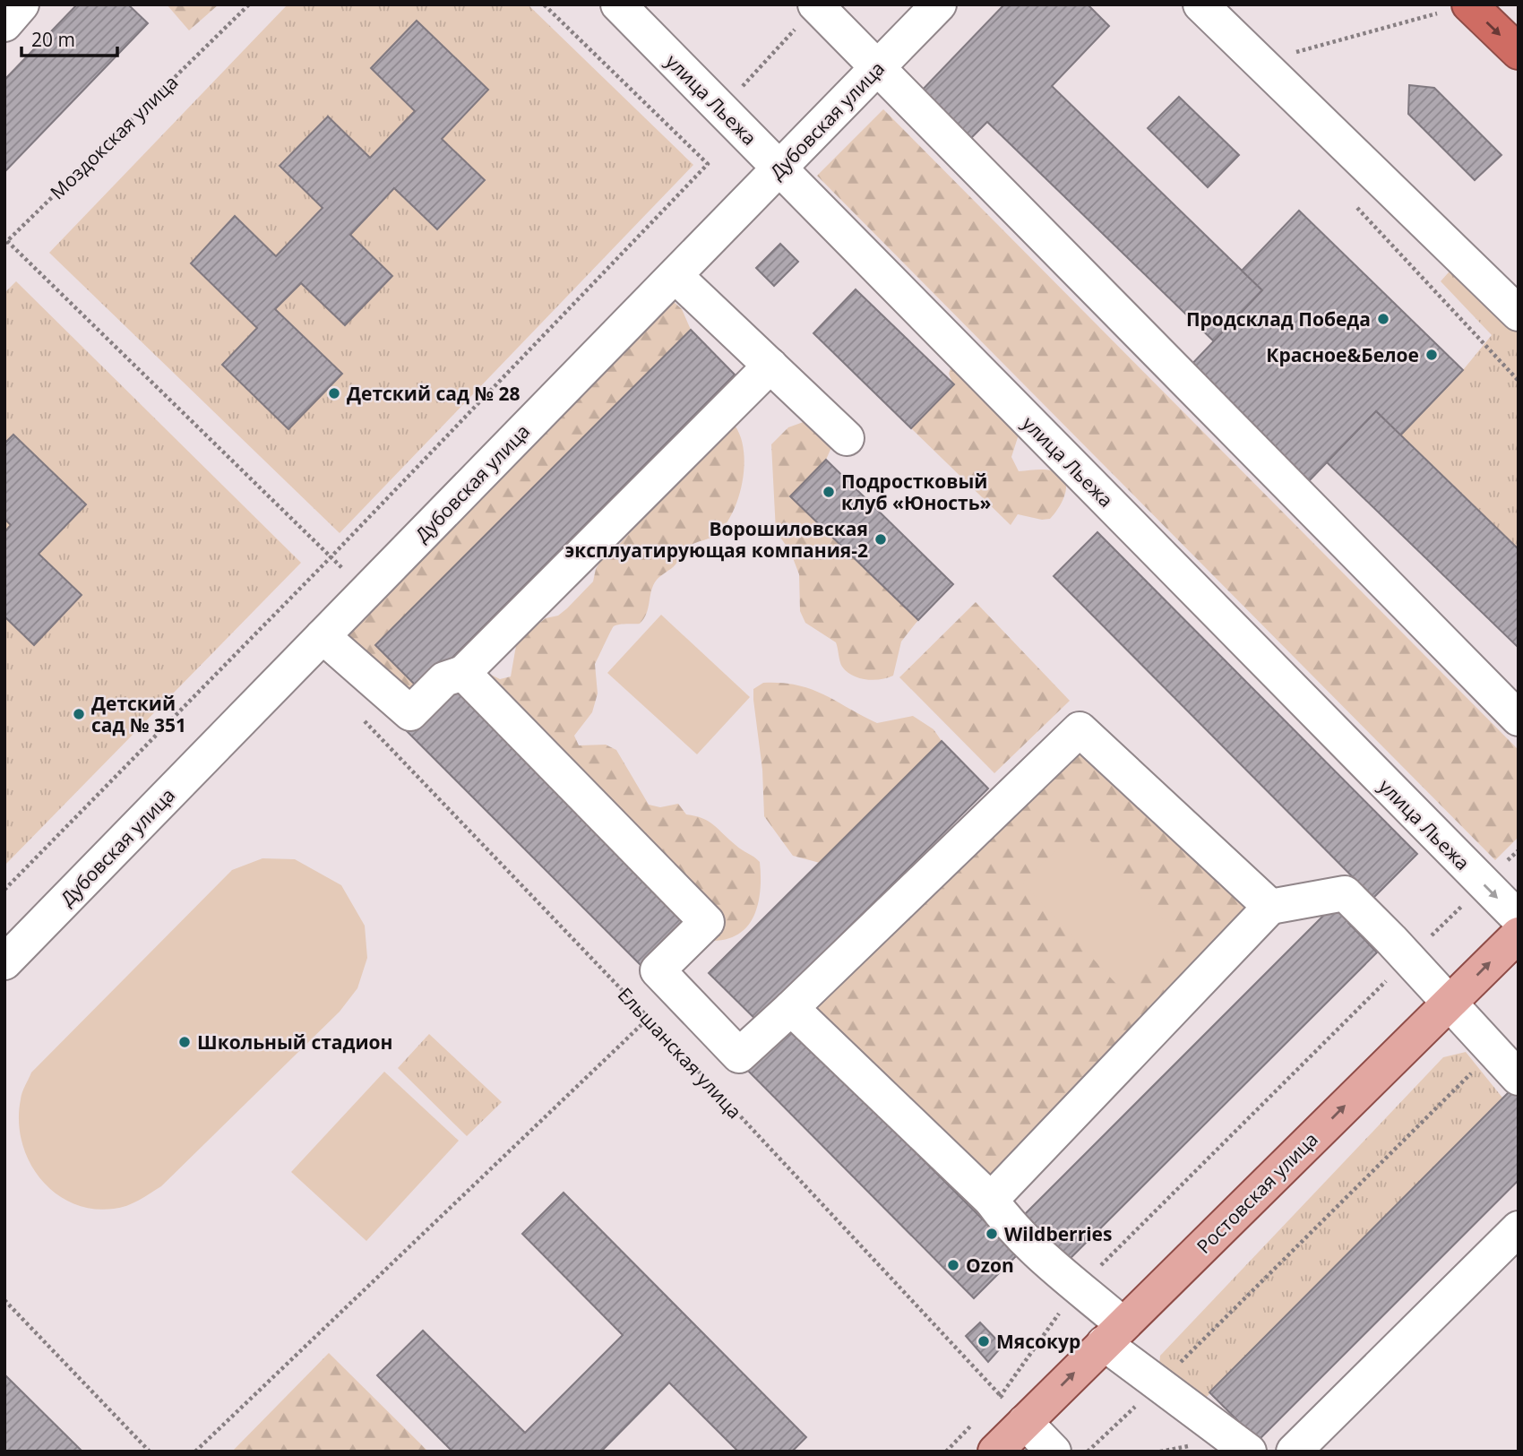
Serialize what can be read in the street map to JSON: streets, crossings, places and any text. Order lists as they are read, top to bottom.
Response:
{
  "streets": {
    "main road": ["Ростовская улица"],
    "street": ["улица Льежа", "Дубовская улица"],
    "path": ["Моздокская улица", "Ельшанская улица"]
  },
  "crossings": [
    ["улица Льежа", "Дубовская улица"],
    ["Ельшанская улица", "Ростовская улица"]
  ],
  "one_way": ["Ростовская улица"],
  "places": [
    "Продсклад Победа",
    "Красное&Белое",
    "Детский сад № 28",
    "Подростковый клуб «Юность»",
    "Ворошиловская эксплуатирующая компания-2",
    "Детский сад № 351",
    "Школьный стадион",
    "Wildberries",
    "Ozon",
    "Мясокур"
  ],
  "scale_bar": "20 m"
}
